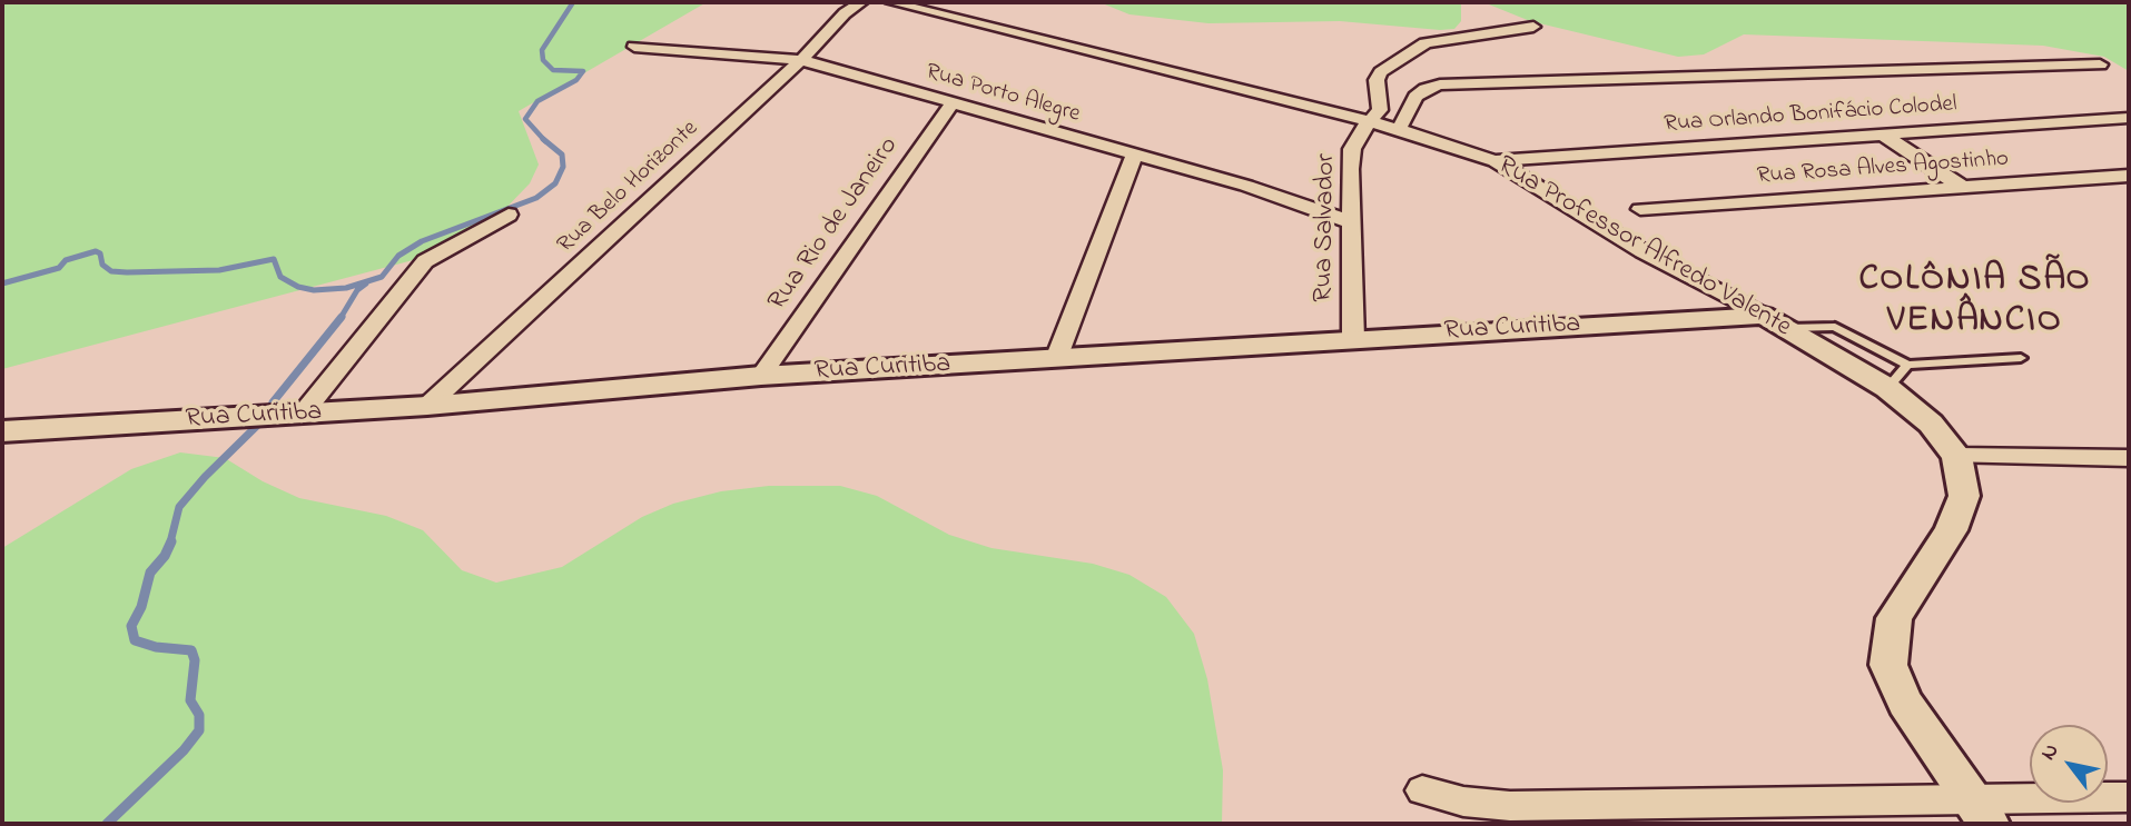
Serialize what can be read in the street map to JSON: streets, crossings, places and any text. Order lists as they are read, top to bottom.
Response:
{
  "streets": {
    "street": [
      "Rua Porto Alegre",
      "Rua Orlando Bonifácio Colodel",
      "Rua Rosa Alves Agostinho",
      "Rua Belo Horizonte",
      "Rua Rio de Janeiro",
      "Rua Salvador",
      "Rua Professor Alfredo Valente",
      "Rua Curitiba"
    ]
  },
  "crossings": [
    ["Rua Porto Alegre", "Rua Belo Horizonte"],
    ["Rua Porto Alegre", "Rua Rio de Janeiro"],
    ["Rua Porto Alegre", "Rua Salvador"],
    ["Rua Orlando Bonifácio Colodel", "Rua Professor Alfredo Valente"],
    ["Rua Belo Horizonte", "Rua Curitiba"],
    ["Rua Rio de Janeiro", "Rua Curitiba"],
    ["Rua Salvador", "Rua Professor Alfredo Valente"],
    ["Rua Salvador", "Rua Curitiba"],
    ["Rua Professor Alfredo Valente", "Rua Curitiba"]
  ],
  "districts": ["COLÔNIA SÃO VENÂNCIO"],
  "north": "top left"
}
